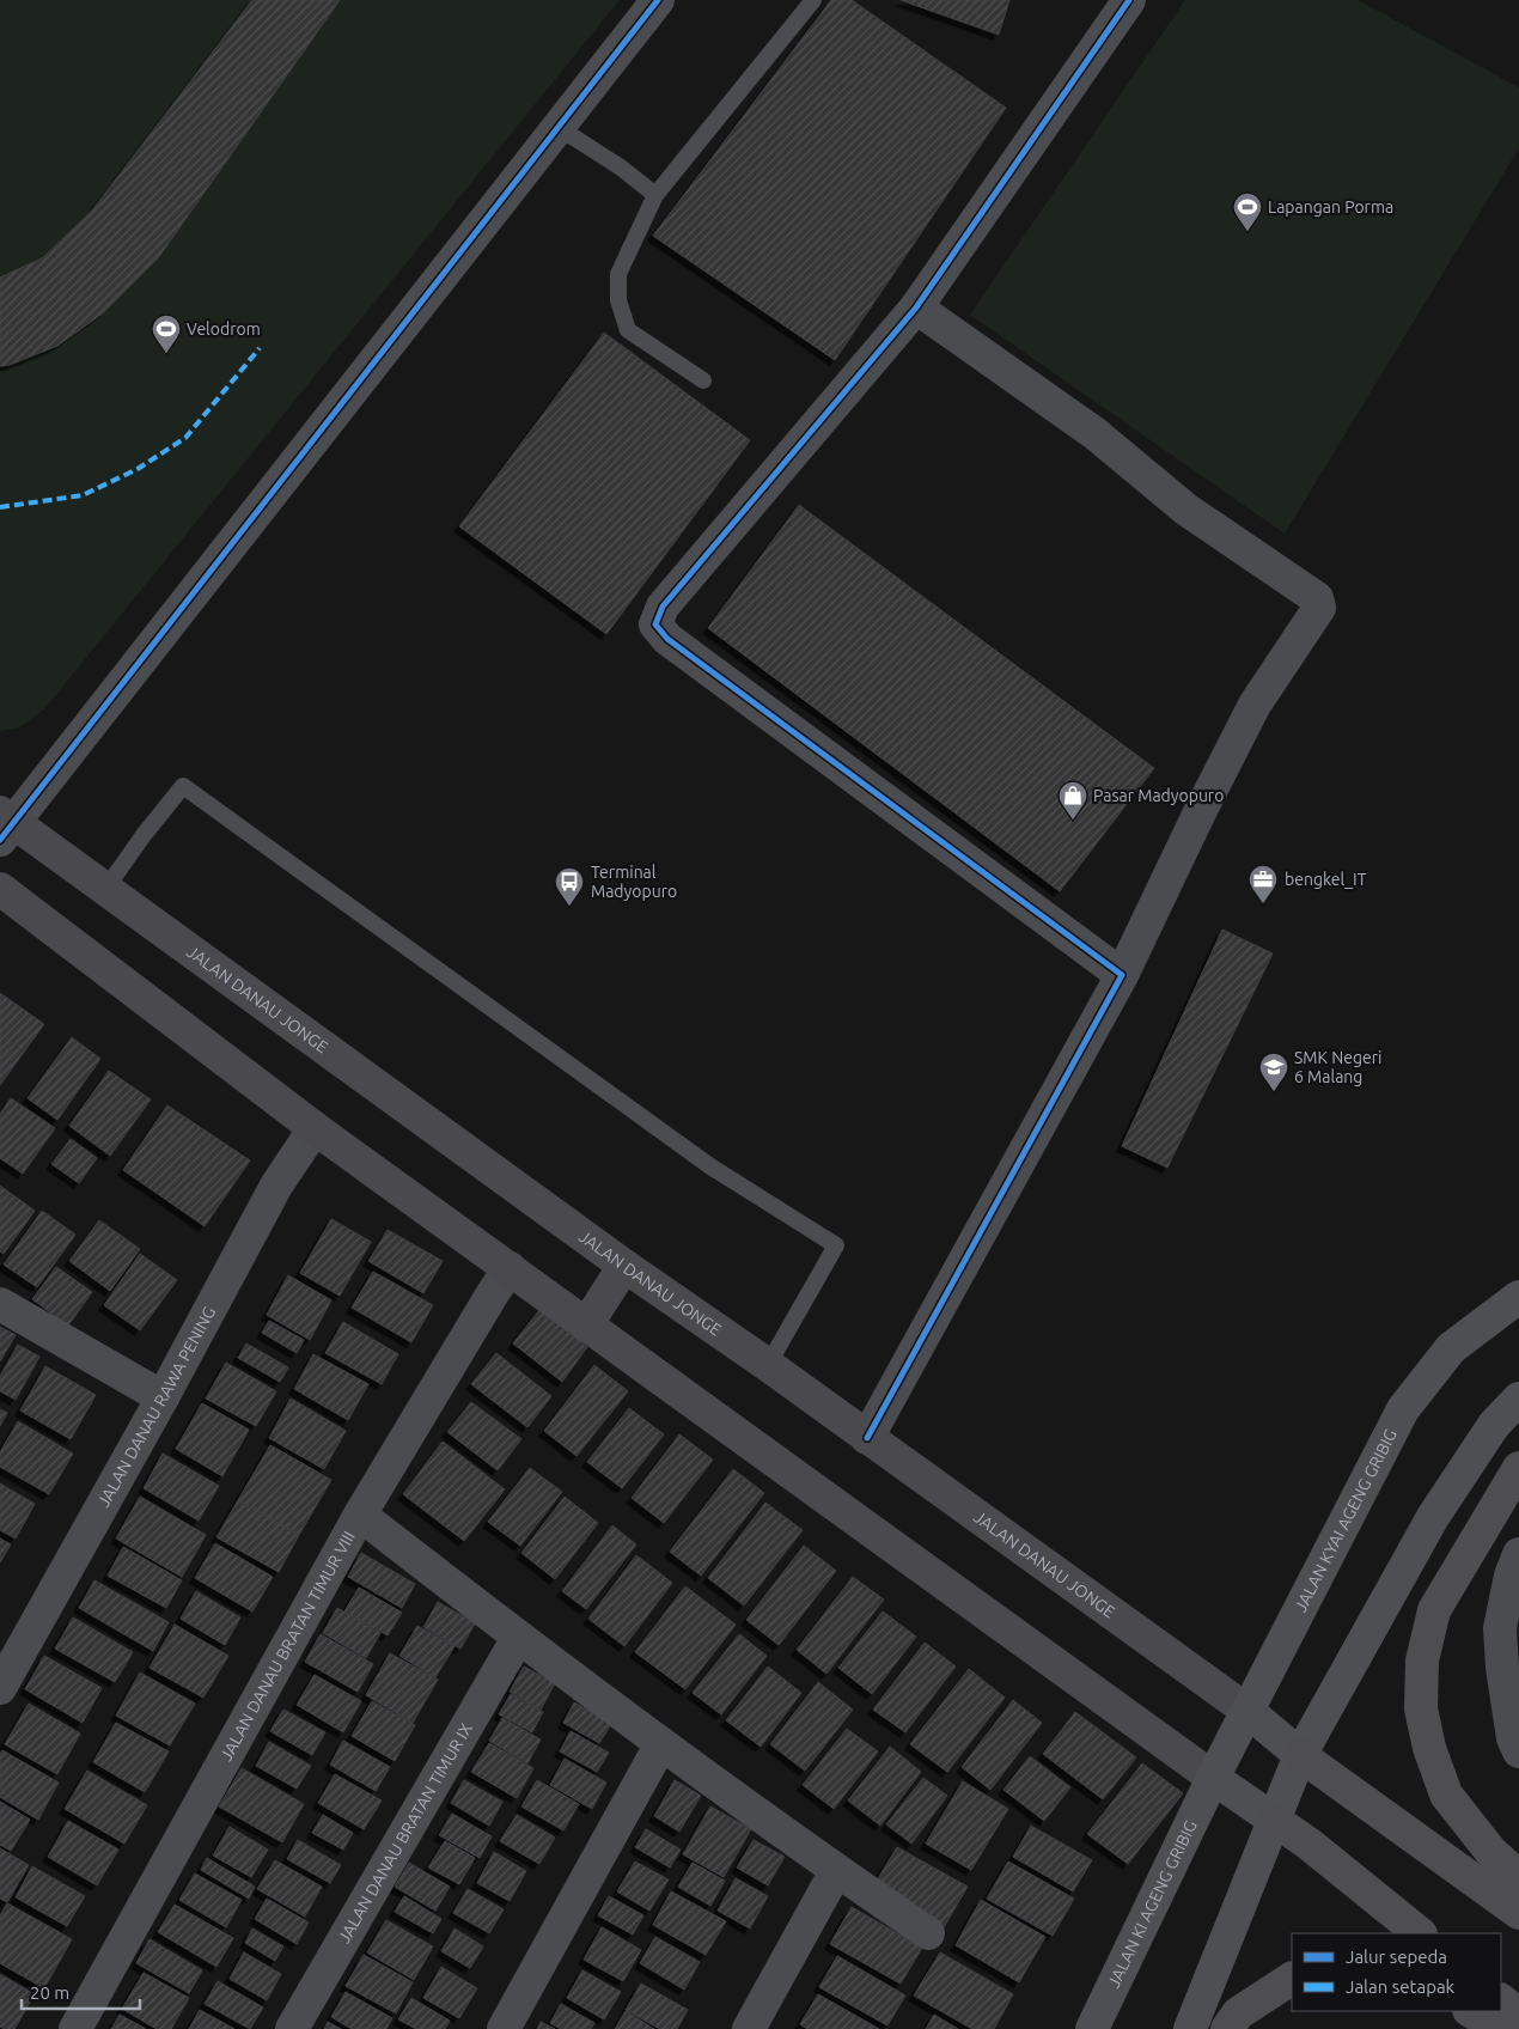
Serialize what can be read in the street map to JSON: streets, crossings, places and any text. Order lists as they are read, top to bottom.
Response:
{
  "streets": {
    "main road": ["JALAN DANAU JONGE", "JALAN KYAI AGENG GRIBIG", "JALAN KI AGENG GRIBIG"],
    "street": ["JALAN DANAU RAWA PENING", "JALAN DANAU BRATAN TIMUR VIII", "JALAN DANAU BRATAN TIMUR IX"]
  },
  "crossings": [
    ["JALAN DANAU JONGE", "JALAN KYAI AGENG GRIBIG"],
    ["JALAN KYAI AGENG GRIBIG", "JALAN KI AGENG GRIBIG"]
  ],
  "places": {
    "sports": ["Lapangan Porma", "Velodrom"],
    "shop": ["Pasar Madyopuro"],
    "office": ["bengkel_IT"],
    "bus stop": ["Terminal Madyopuro"],
    "school or university": ["SMK Negeri 6 Malang"]
  },
  "legend": ["Jalur sepeda", "Jalan setapak"],
  "scale_bar": "20 m"
}
